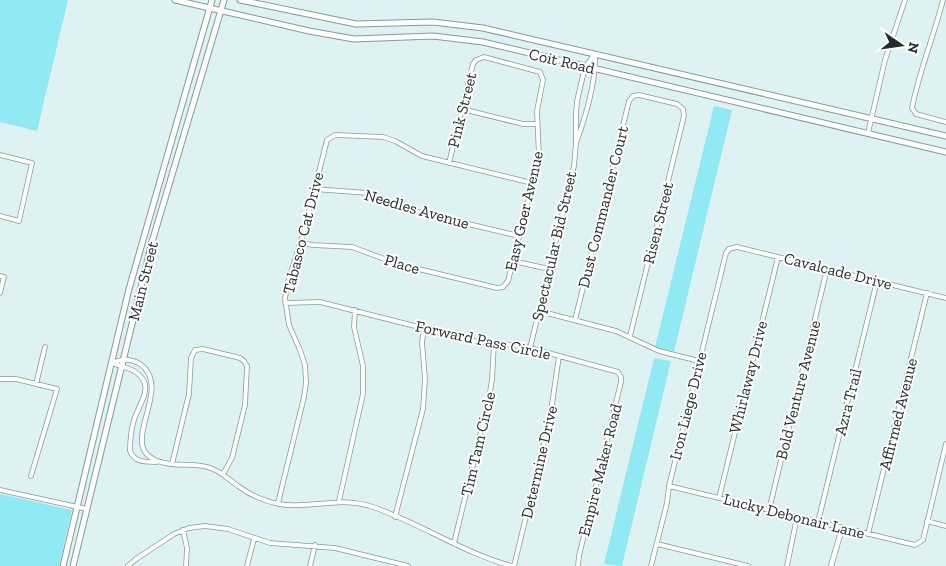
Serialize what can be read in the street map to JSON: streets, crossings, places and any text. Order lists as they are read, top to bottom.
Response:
{
  "streets": {
    "main road": ["Coit Road", "Main Street"],
    "street": [
      "Pink Street",
      "Dust Commander Court",
      "Needles Avenue",
      "Easy Goer Avenue",
      "Risen Street",
      "Tabasco Cat Drive",
      "Spectacular Bid Street",
      "Place",
      "Cavalcade Drive",
      "Forward Pass Circle",
      "Whirlaway Drive",
      "Bold Venture Avenue",
      "Azra Trail",
      "Iron Liege Drive",
      "Affirmed Avenue",
      "Tim Tam Circle",
      "Determine Drive",
      "Empire Maker Road",
      "Lucky Debonair Lane"
    ]
  },
  "crossings": [
    ["Coit Road", "Spectacular Bid Street"],
    ["Coit Road", "Main Street"],
    ["Pink Street", "Easy Goer Avenue"],
    ["Pink Street", "Tabasco Cat Drive"],
    ["Dust Commander Court", "Risen Street"],
    ["Needles Avenue", "Easy Goer Avenue"],
    ["Needles Avenue", "Tabasco Cat Drive"],
    ["Easy Goer Avenue", "Place"],
    ["Tabasco Cat Drive", "Place"],
    ["Tabasco Cat Drive", "Forward Pass Circle"],
    ["Spectacular Bid Street", "Forward Pass Circle"],
    ["Cavalcade Drive", "Whirlaway Drive"],
    ["Cavalcade Drive", "Bold Venture Avenue"],
    ["Cavalcade Drive", "Azra Trail"],
    ["Cavalcade Drive", "Iron Liege Drive"],
    ["Cavalcade Drive", "Affirmed Avenue"],
    ["Forward Pass Circle", "Tim Tam Circle"],
    ["Forward Pass Circle", "Determine Drive"],
    ["Forward Pass Circle", "Empire Maker Road"],
    ["Whirlaway Drive", "Lucky Debonair Lane"],
    ["Bold Venture Avenue", "Lucky Debonair Lane"],
    ["Azra Trail", "Lucky Debonair Lane"],
    ["Iron Liege Drive", "Lucky Debonair Lane"],
    ["Affirmed Avenue", "Lucky Debonair Lane"]
  ],
  "north": "right"
}
